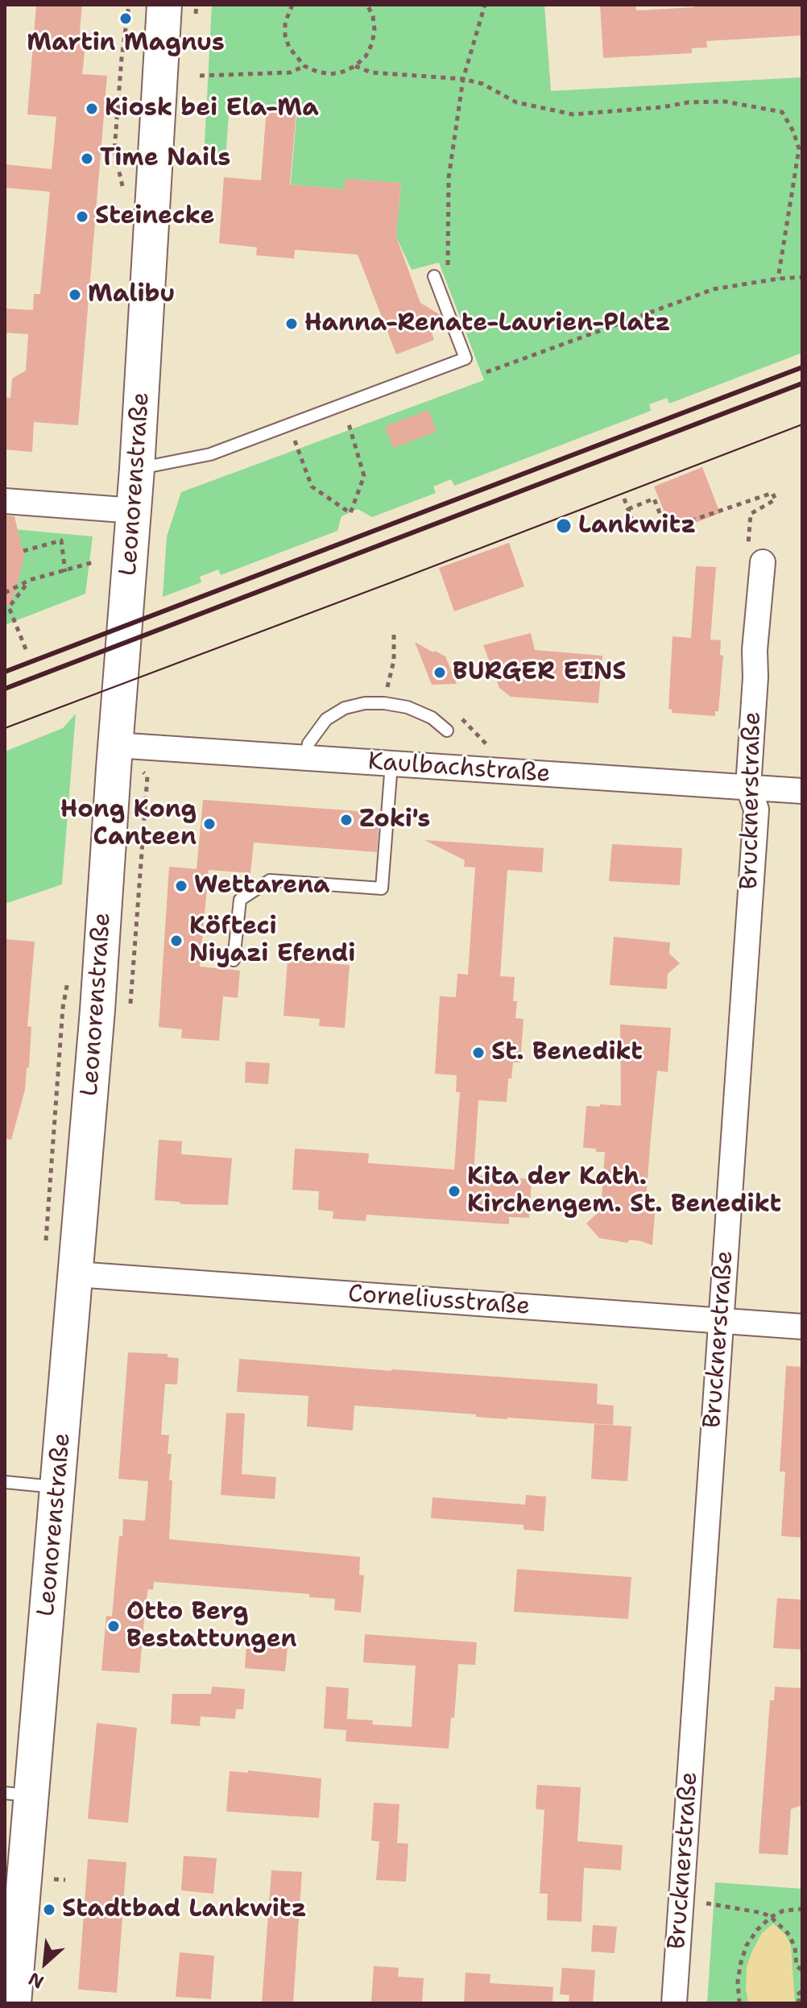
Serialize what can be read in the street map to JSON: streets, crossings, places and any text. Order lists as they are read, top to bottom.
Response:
{
  "streets": {
    "main road": ["Leonorenstraße"],
    "street": ["Kaulbachstraße", "Brucknerstraße", "Corneliusstraße"]
  },
  "crossings": [
    ["Leonorenstraße", "Kaulbachstraße"],
    ["Leonorenstraße", "Corneliusstraße"],
    ["Kaulbachstraße", "Brucknerstraße"],
    ["Brucknerstraße", "Corneliusstraße"]
  ],
  "places": [
    "Martin Magnus",
    "Kiosk bei Ela-Ma",
    "Time Nails",
    "Steinecke",
    "Malibu",
    "Hanna-Renate-Laurien-Platz",
    "Lankwitz",
    "BURGER EINS",
    "Zoki's",
    "Hong Kong Canteen",
    "Wettarena",
    "Köfteci Niyazi Efendi",
    "St. Benedikt",
    "Kita der Kath. Kirchengem. St. Benedikt",
    "Otto Berg Bestattungen",
    "Stadtbad Lankwitz"
  ],
  "north": "bottom left"
}
